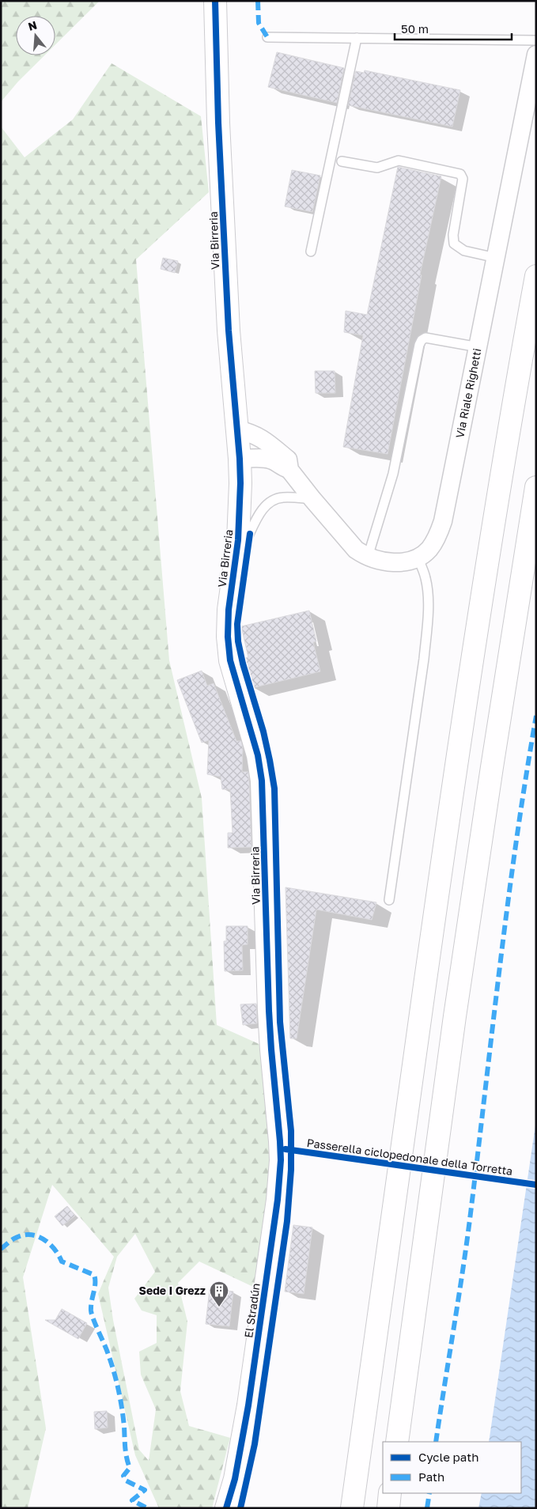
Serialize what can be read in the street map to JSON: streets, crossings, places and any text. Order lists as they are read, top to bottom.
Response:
{
  "streets": {
    "main road": ["Via Birreria", "El Stradún"],
    "street": ["Via Riale Righetti"],
    "cycle path": ["Passerella ciclopedonale della Torretta"]
  },
  "crossings": [
    ["Via Birreria", "Via Riale Righetti"],
    ["Via Birreria", "El Stradún"]
  ],
  "places": {
    "building": ["Sede I Grezz"]
  },
  "legend": ["Cycle path", "Path"],
  "scale_bar": "50 m",
  "north": "top"
}
